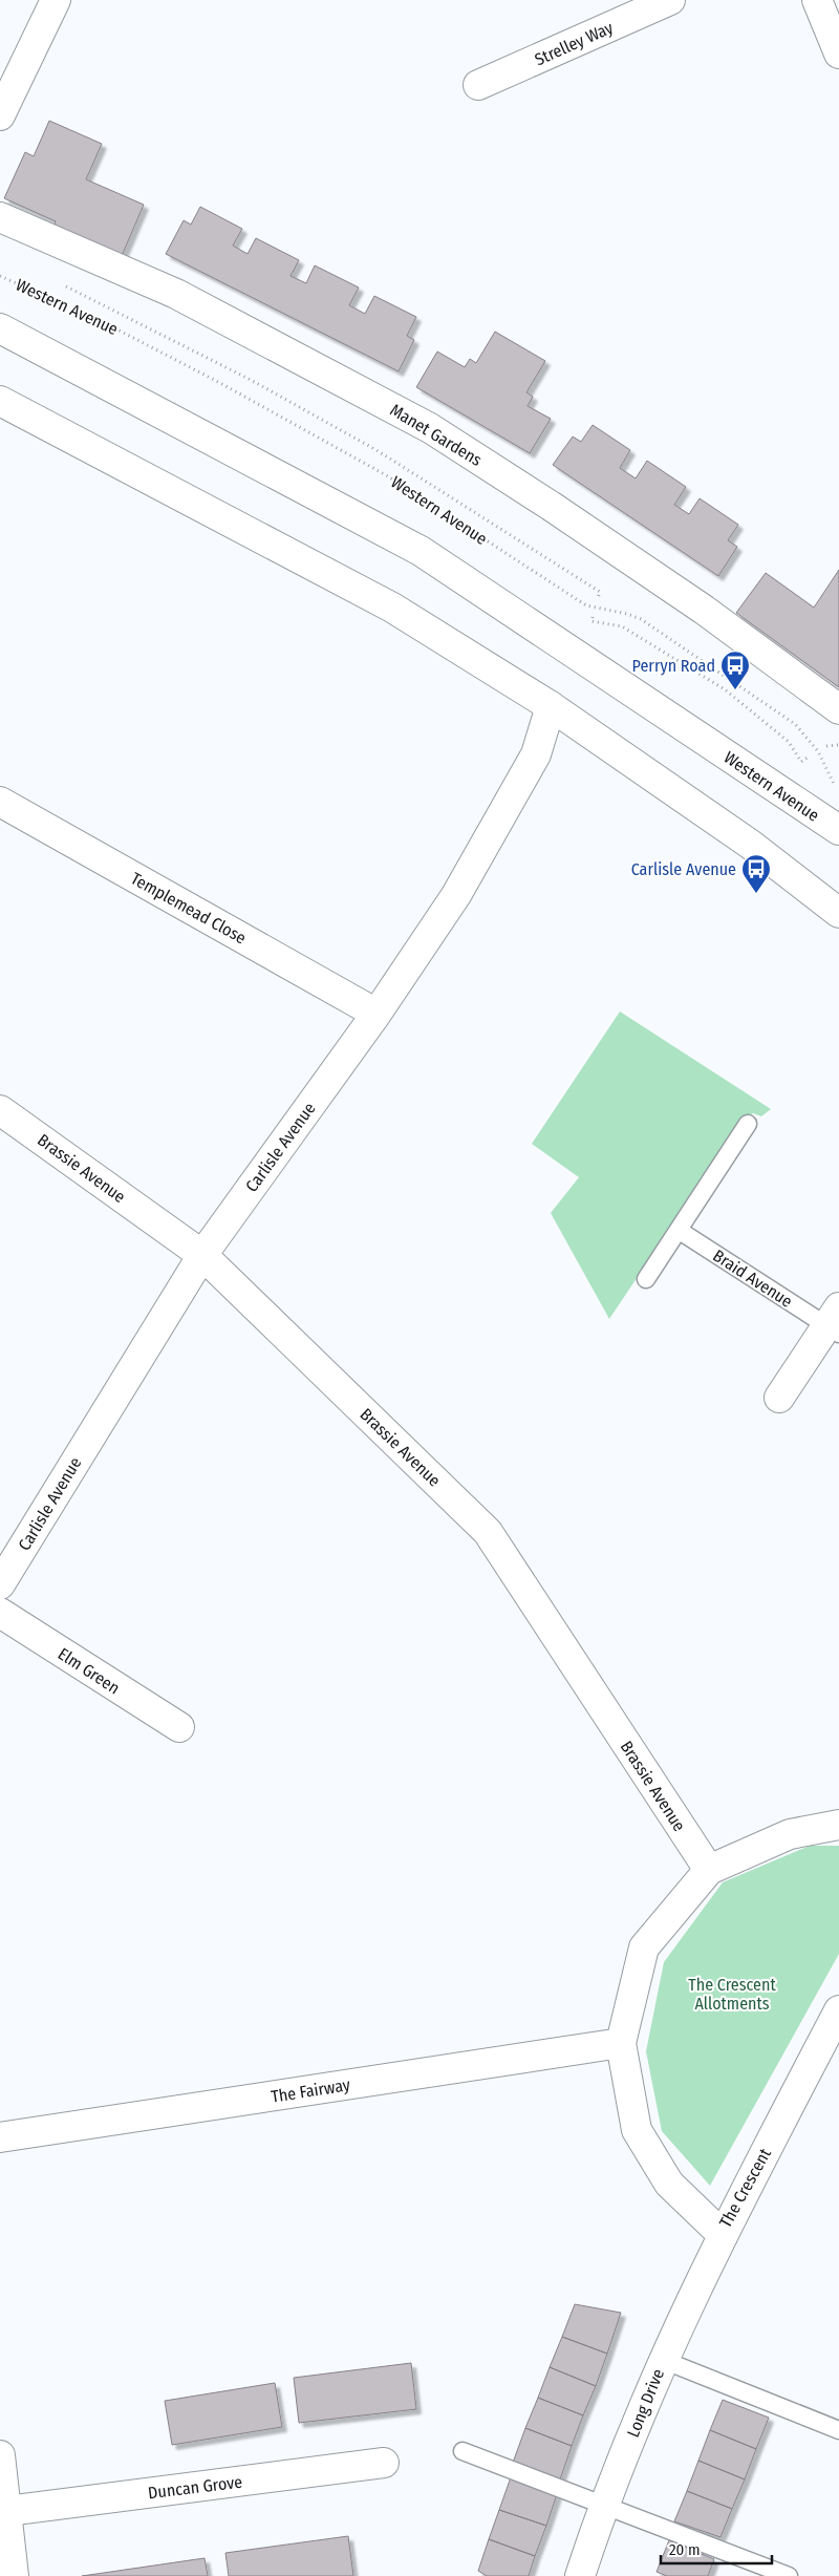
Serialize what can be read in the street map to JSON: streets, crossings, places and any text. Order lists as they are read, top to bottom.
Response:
{
  "streets": {
    "main road": [
      "Strelley Way",
      "Western Avenue",
      "Manet Gardens",
      "Templemead Close",
      "Carlisle Avenue",
      "Brassie Avenue",
      "Braid Avenue",
      "Elm Green",
      "The Fairway",
      "The Crescent",
      "Long Drive",
      "Duncan Grove"
    ]
  },
  "crossings": [
    ["Templemead Close", "Carlisle Avenue"],
    ["Carlisle Avenue", "Brassie Avenue"],
    ["Brassie Avenue", "The Crescent"],
    ["The Fairway", "The Crescent"],
    ["The Crescent", "Long Drive"]
  ],
  "parks": ["The Crescent Allotments"],
  "places": {
    "bus stop": ["Perryn Road", "Carlisle Avenue"]
  },
  "scale_bar": "20 m"
}
